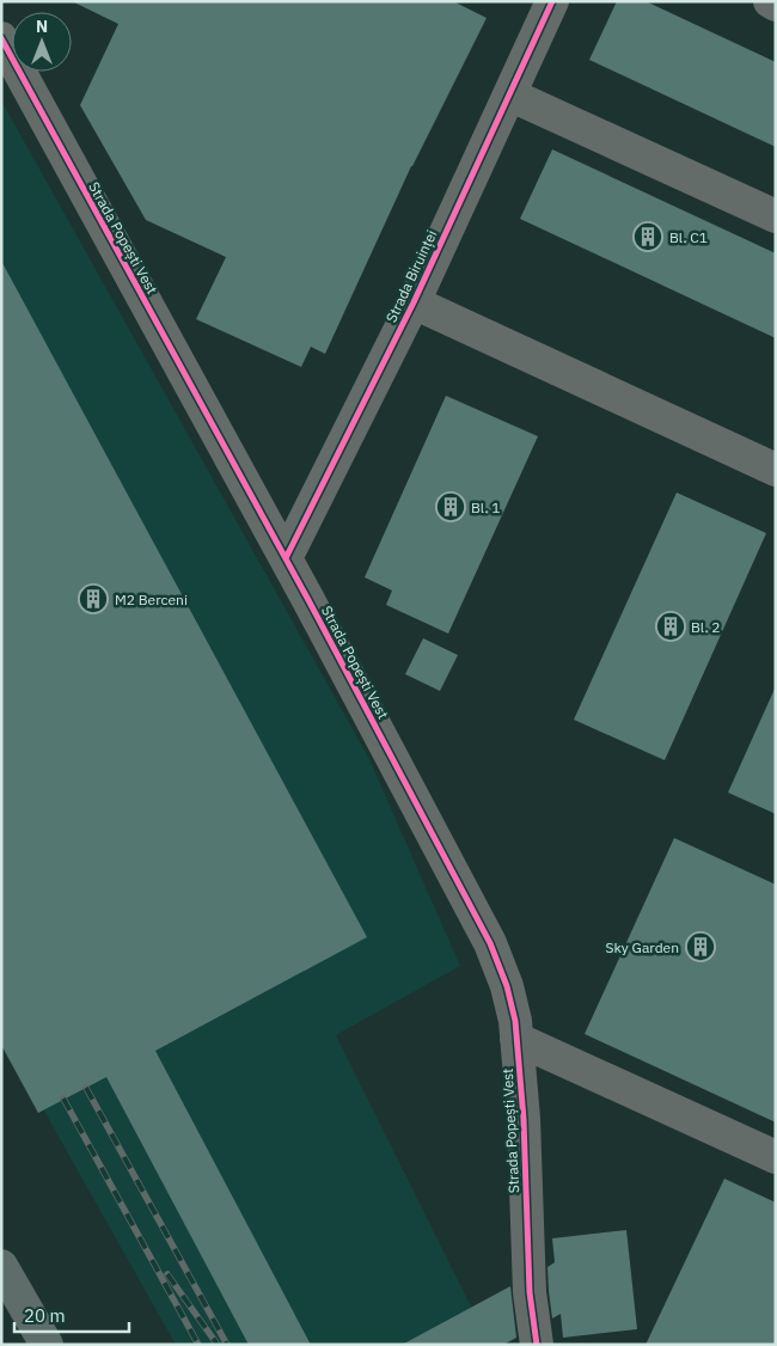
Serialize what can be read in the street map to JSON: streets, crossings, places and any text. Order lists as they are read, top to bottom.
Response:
{
  "streets": {
    "street": ["Strada Popești Vest", "Strada Biruinței"]
  },
  "crossings": [
    ["Strada Popești Vest", "Strada Biruinței"]
  ],
  "places": {
    "building": [
      "Bl. C1",
      "Bl. 1",
      "M2 Berceni",
      "Bl. 2",
      "Sky Garden"
    ]
  },
  "scale_bar": "20 m",
  "north": "top"
}
